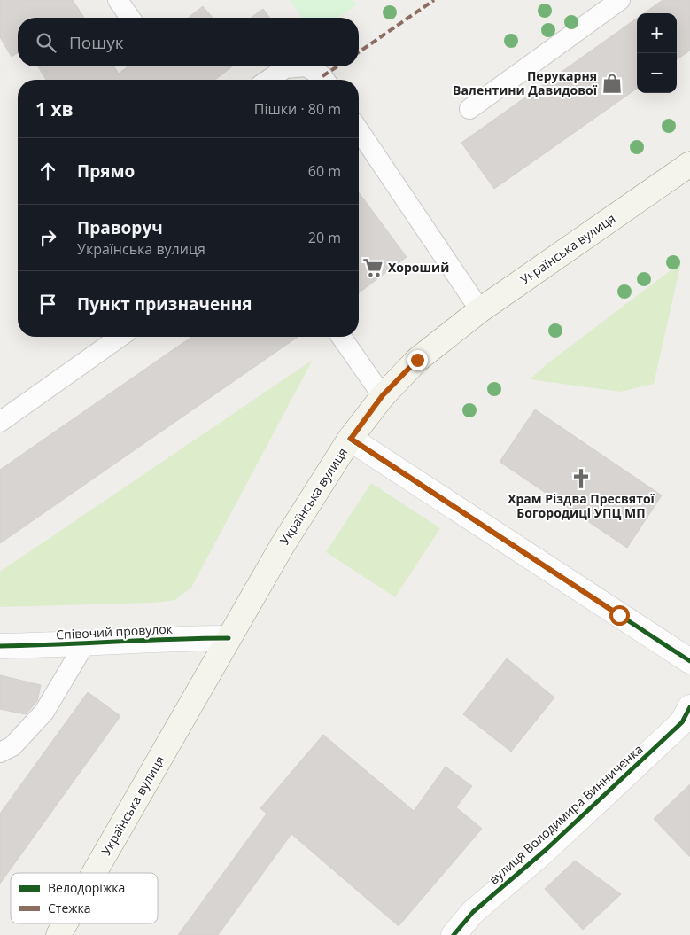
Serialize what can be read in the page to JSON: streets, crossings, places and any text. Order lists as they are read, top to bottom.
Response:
{
  "streets": {
    "main road": ["Українська вулиця"],
    "street": ["Співочий провулок", "вулиця Володимира Винниченка"]
  },
  "crossings": [
    ["Українська вулиця", "Співочий провулок"]
  ],
  "places": {
    "shop": ["Перукарня Валентини Давидової"],
    "supermarket": ["Хороший"],
    "church": ["Храм Різдва Пресвятої Богородиці УПЦ МП"]
  },
  "legend": ["Велодоріжка", "Стежка"],
  "page": {
    "map_buttons": ["+", "−"],
    "search": "Пошук",
    "heading": ["1 хв", "Пішки · 80 m"],
    "list": [
      ["Прямо", "60 m"],
      ["Праворуч", "Українська вулиця", "20 m"],
      "Пункт призначення"
    ]
  }
}
